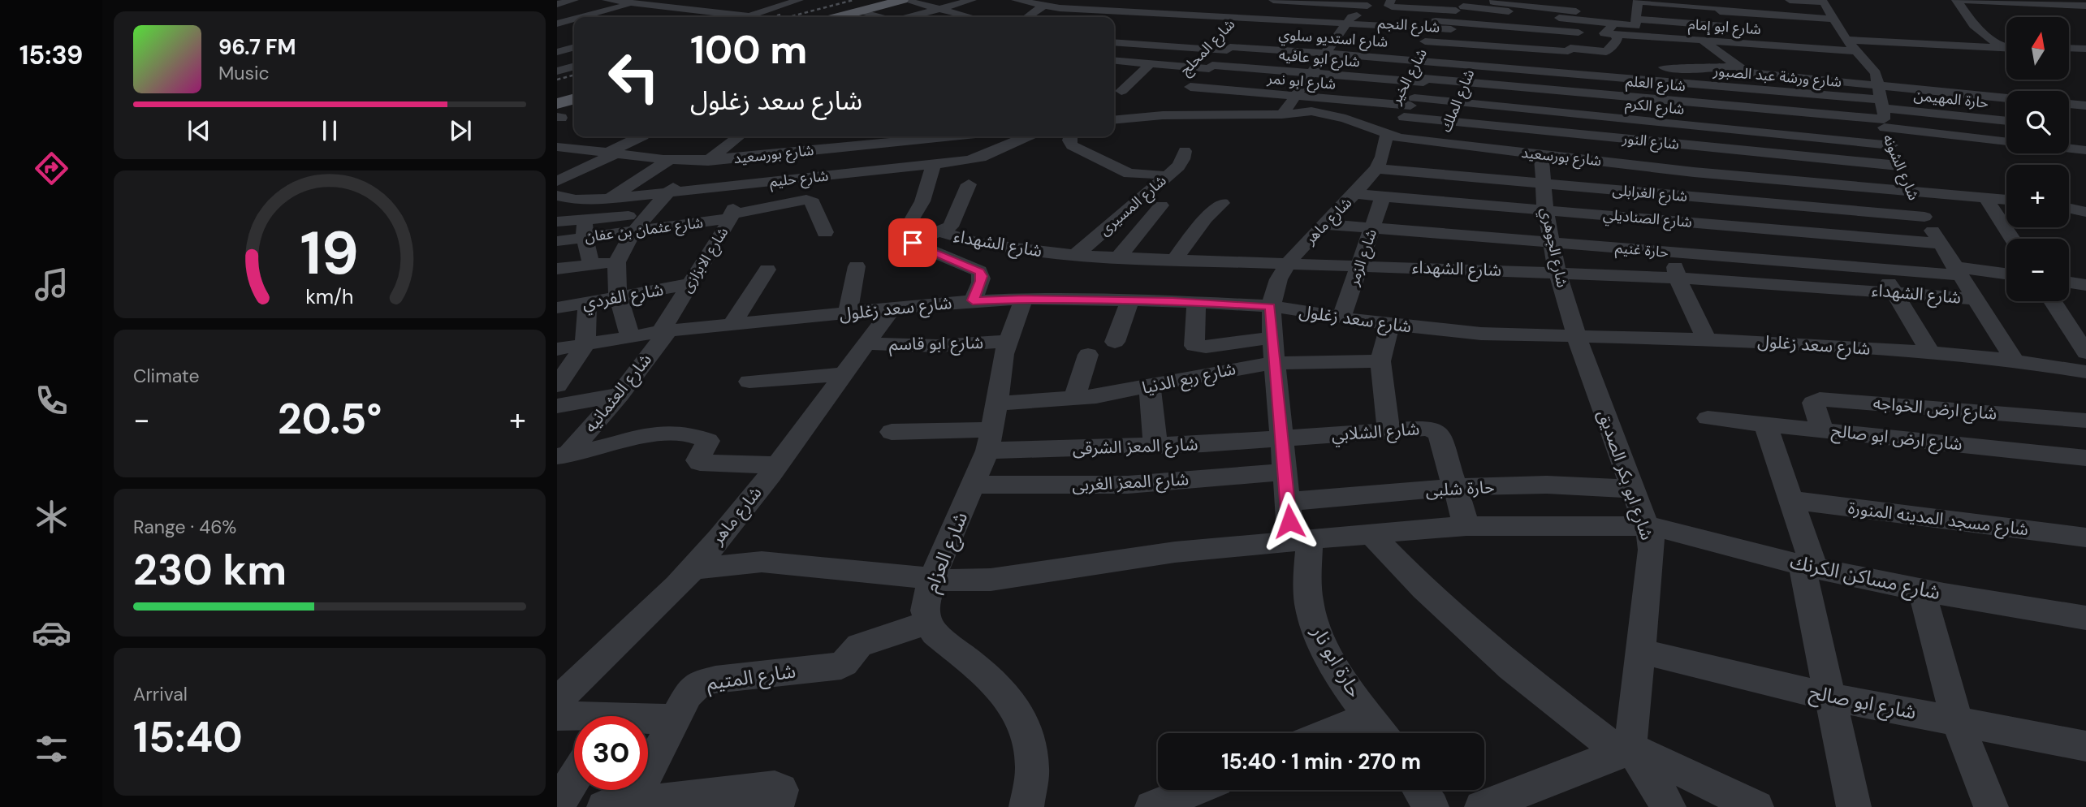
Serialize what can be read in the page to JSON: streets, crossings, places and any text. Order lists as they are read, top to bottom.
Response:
{
  "streets": {
    "street": [
      "شارع النجم",
      "شارع ابو إمام",
      "شارع استديو سلوي",
      "شارع المحلج",
      "شارع ابو عافيه",
      "شارع الخير",
      "شارع ورشة عبد الصبور",
      "شارع ابو نمر",
      "شارع العلم",
      "حارة المهيمن",
      "شارع الملك",
      "شارع الكرم",
      "شارع النور",
      "شارع بورسعيد",
      "شارع الشونه",
      "شارع حليم",
      "شارع الغرابلى",
      "شارع المسيرى",
      "شارع الصناديلي",
      "شارع ماهر",
      "شارع عثمان بن عفان",
      "شارع الشهداء",
      "شارع الجوهري",
      "حارة غنيم",
      "شارع الزمر",
      "شارع الابزازى",
      "شارع الفردي",
      "شارع سعد زغلول",
      "شارع ابو قاسم",
      "شارع ربع الدنيا",
      "شارع العثمانيه",
      "شارع ارض الخواجه",
      "شارع الشلابي",
      "شارع ارض ابو صالح",
      "شارع المعز الشرقى",
      "شارع ابو بكر الصديق",
      "شارع المعز الغربى",
      "حارة شلبى",
      "شارع مسجد المدينه المنورة",
      "شارع العزام",
      "شارع مساكن الكرنك",
      "حارة ابو نار",
      "شارع المتيم",
      "شارع ابو صالح"
    ]
  },
  "crossings": [
    ["شارع النجم", "شارع ابو إمام"],
    ["شارع النجم", "شارع الخير"],
    ["شارع النجم", "شارع الملك"],
    ["شارع ابو إمام", "شارع الشونه"],
    ["شارع استديو سلوي", "شارع المحلج"],
    ["شارع استديو سلوي", "شارع الخير"],
    ["شارع استديو سلوي", "شارع ورشة عبد الصبور"],
    ["شارع المحلج", "شارع ابو عافيه"],
    ["شارع المحلج", "شارع ابو نمر"],
    ["شارع المحلج", "شارع بورسعيد"],
    ["شارع ابو عافيه", "شارع الخير"],
    ["شارع ابو عافيه", "شارع العلم"],
    ["شارع الخير", "شارع ورشة عبد الصبور"],
    ["شارع الخير", "شارع ابو نمر"],
    ["شارع الخير", "شارع العلم"],
    ["شارع الخير", "شارع الكرم"],
    ["شارع الخير", "شارع النور"],
    ["شارع الخير", "شارع بورسعيد"],
    ["شارع الخير", "شارع ماهر"],
    ["شارع ورشة عبد الصبور", "شارع العلم"],
    ["شارع ورشة عبد الصبور", "حارة المهيمن"],
    ["شارع ورشة عبد الصبور", "شارع الملك"],
    ["شارع ورشة عبد الصبور", "شارع الشونه"],
    ["شارع ورشة عبد الصبور", "شارع الجوهري"],
    ["شارع ابو نمر", "شارع الكرم"],
    ["شارع ابو نمر", "شارع النور"],
    ["شارع العلم", "حارة المهيمن"],
    ["شارع العلم", "شارع الملك"],
    ["شارع العلم", "شارع الشونه"],
    ["شارع العلم", "شارع الجوهري"],
    ["حارة المهيمن", "شارع الشونه"],
    ["شارع الملك", "شارع الكرم"],
    ["شارع الملك", "شارع النور"],
    ["شارع الملك", "شارع بورسعيد"],
    ["شارع الملك", "شارع الغرابلى"],
    ["شارع الملك", "شارع الصناديلي"],
    ["شارع الملك", "شارع الشهداء"],
    ["شارع الملك", "حارة غنيم"],
    ["شارع الكرم", "شارع النور"],
    ["شارع الكرم", "شارع الشونه"],
    ["شارع الكرم", "شارع الجوهري"],
    ["شارع النور", "شارع الشونه"],
    ["شارع النور", "شارع الجوهري"],
    ["شارع بورسعيد", "شارع الشونه"],
    ["شارع بورسعيد", "شارع ماهر"],
    ["شارع بورسعيد", "شارع الجوهري"],
    ["شارع الشونه", "شارع الغرابلى"],
    ["شارع الشونه", "شارع الصناديلي"],
    ["شارع الشونه", "شارع الشهداء"],
    ["شارع الشونه", "حارة غنيم"],
    ["شارع الشونه", "شارع سعد زغلول"],
    ["شارع حليم", "شارع الابزازى"],
    ["شارع الغرابلى", "شارع ماهر"],
    ["شارع الغرابلى", "شارع الجوهري"],
    ["شارع المسيرى", "شارع الشهداء"],
    ["شارع الصناديلي", "شارع ماهر"],
    ["شارع الصناديلي", "شارع الجوهري"],
    ["شارع الصناديلي", "شارع الزمر"],
    ["شارع ماهر", "شارع الشهداء"],
    ["شارع ماهر", "حارة غنيم"],
    ["شارع ماهر", "شارع سعد زغلول"],
    ["شارع ماهر", "شارع ابو قاسم"],
    ["شارع ماهر", "شارع مساكن الكرنك"],
    ["شارع ماهر", "حارة ابو نار"],
    ["شارع عثمان بن عفان", "شارع الابزازى"],
    ["شارع الشهداء", "شارع الجوهري"],
    ["شارع الشهداء", "شارع الزمر"],
    ["شارع الجوهري", "حارة غنيم"],
    ["شارع الجوهري", "شارع سعد زغلول"],
    ["شارع الجوهري", "شارع ابو بكر الصديق"],
    ["حارة غنيم", "شارع الزمر"],
    ["شارع الزمر", "شارع سعد زغلول"],
    ["شارع الابزازى", "شارع الفردي"],
    ["شارع الابزازى", "شارع سعد زغلول"],
    ["شارع الابزازى", "شارع العثمانيه"],
    ["شارع سعد زغلول", "شارع العثمانيه"],
    ["شارع سعد زغلول", "شارع ابو بكر الصديق"],
    ["شارع سعد زغلول", "شارع العزام"],
    ["شارع سعد زغلول", "حارة ابو نار"],
    ["شارع ابو قاسم", "شارع العزام"],
    ["شارع ربع الدنيا", "شارع المعز الشرقى"],
    ["شارع ربع الدنيا", "شارع العزام"],
    ["شارع ربع الدنيا", "حارة ابو نار"],
    ["شارع ارض الخواجه", "شارع ارض ابو صالح"],
    ["شارع الشلابي", "شارع المعز الشرقى"],
    ["شارع الشلابي", "حارة شلبى"],
    ["شارع الشلابي", "شارع مساكن الكرنك"],
    ["شارع الشلابي", "حارة ابو نار"],
    ["شارع المعز الشرقى", "شارع العزام"],
    ["شارع المعز الشرقى", "حارة ابو نار"],
    ["شارع ابو بكر الصديق", "حارة شلبى"],
    ["شارع ابو بكر الصديق", "شارع مساكن الكرنك"],
    ["شارع ابو بكر الصديق", "شارع ابو صالح"],
    ["شارع المعز الغربى", "شارع العزام"],
    ["شارع المعز الغربى", "حارة ابو نار"],
    ["حارة شلبى", "حارة ابو نار"],
    ["شارع العزام", "شارع مساكن الكرنك"],
    ["شارع العزام", "شارع المتيم"],
    ["شارع مساكن الكرنك", "حارة ابو نار"]
  ],
  "north": "top",
  "page": {
    "tabs": "15:39",
    "map_buttons": ["+", "−"],
    "turn": ["100 m", "شارع سعد زغلول"],
    "song": ["96.7 FM", "Music"],
    "tile": [
      "Climate",
      ["Range · 46%", "230 km"],
      ["Arrival", "15:40"]
    ],
    "heat": ["−", "20.5°", "+"],
    "limit": "30",
    "trip": "15:40 · 1 min · 270 m",
    "gauge": ["19", "km/h"]
  }
}
